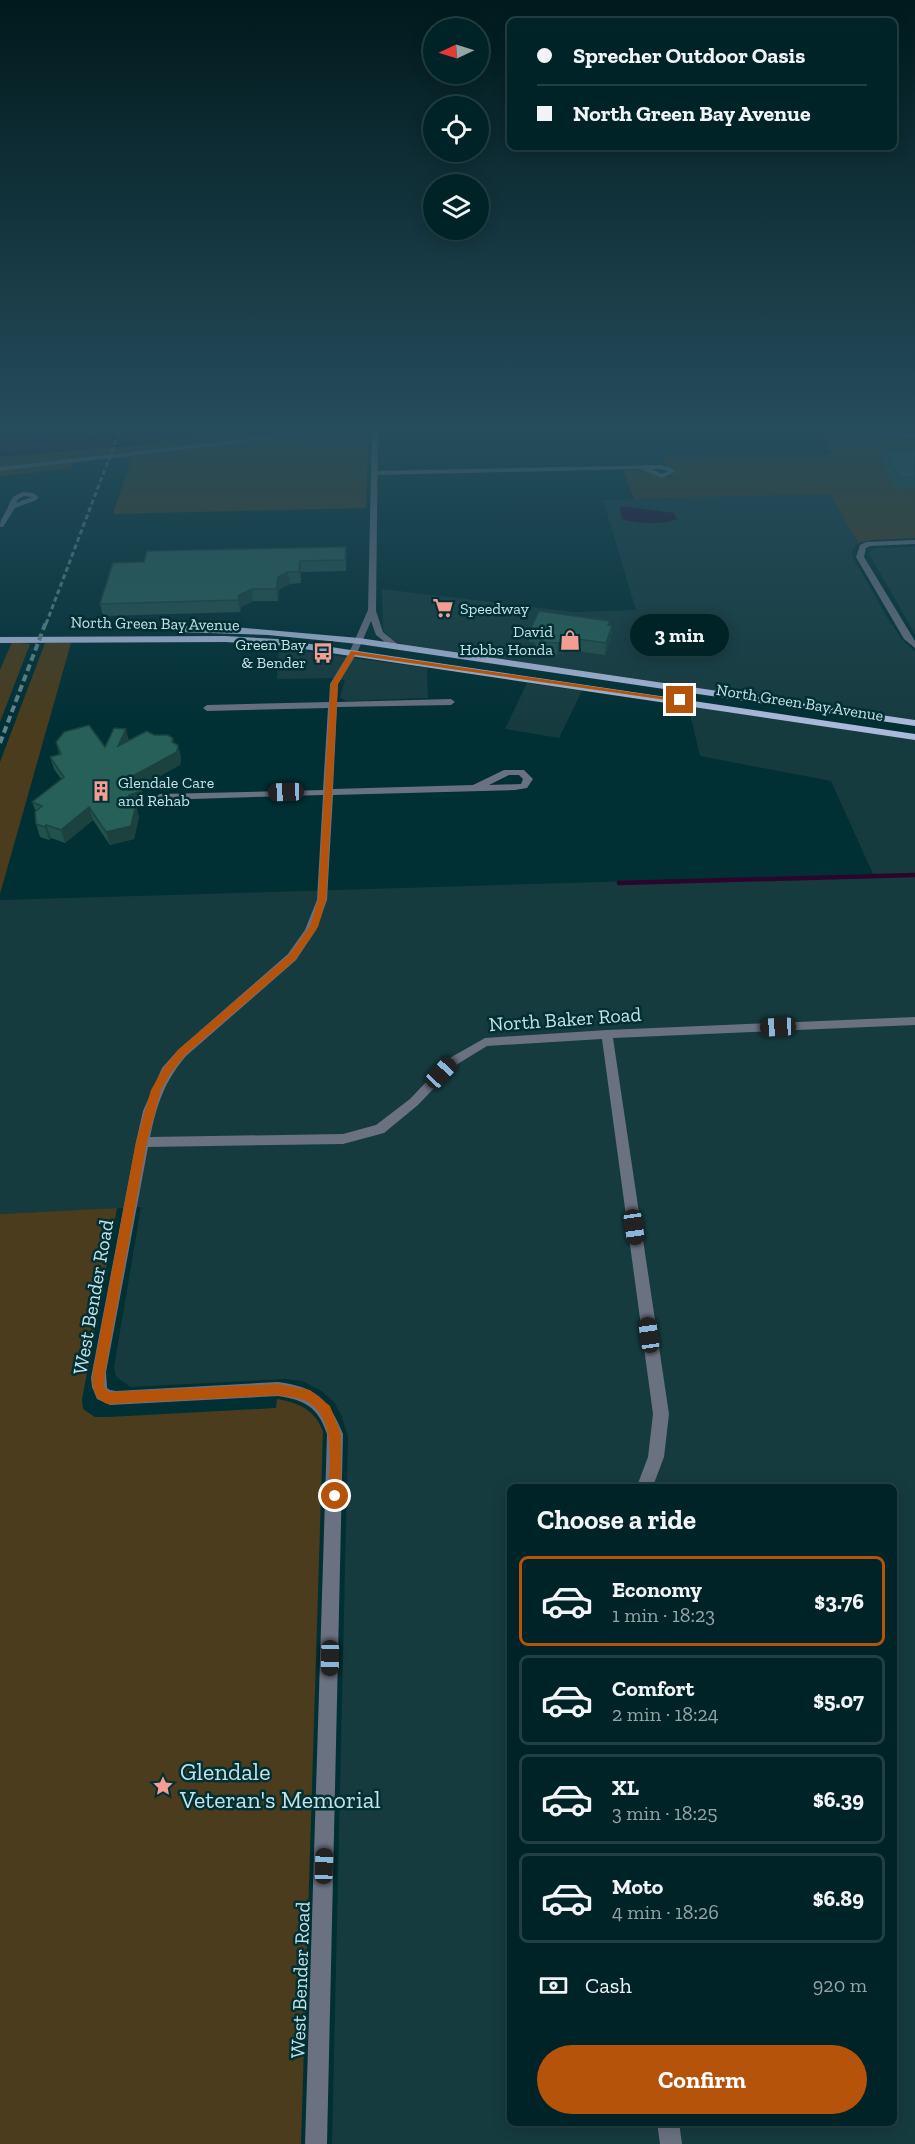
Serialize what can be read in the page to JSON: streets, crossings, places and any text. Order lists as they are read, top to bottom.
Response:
{
  "streets": {
    "main road": ["North Green Bay Avenue"],
    "street": ["North Baker Road", "West Bender Road"]
  },
  "crossings": [
    ["North Green Bay Avenue", "West Bender Road"],
    ["North Baker Road", "West Bender Road"]
  ],
  "places": {
    "supermarket": ["Speedway"],
    "shop": ["David Hobbs Honda"],
    "bus stop": ["Green Bay & Bender"],
    "building": ["Glendale Care and Rehab"],
    "place": ["Glendale Veteran's Memorial"]
  },
  "north": "left",
  "page": {
    "banner": ["Sprecher Outdoor Oasis", "North Green Bay Avenue"],
    "bubble": "3 min",
    "heading": "Choose a ride",
    "list": [
      {
        "name": "Economy",
        "note": "1 min · 18:23",
        "value": "$3.76"
      },
      {
        "name": "Comfort",
        "note": "2 min · 18:24",
        "value": "$5.07"
      },
      {
        "name": "XL",
        "note": "3 min · 18:25",
        "value": "$6.39"
      },
      {
        "name": "Moto",
        "note": "4 min · 18:26",
        "value": "$6.89"
      }
    ],
    "pay": ["Cash", "920 m"],
    "buttons": "Confirm"
  }
}
